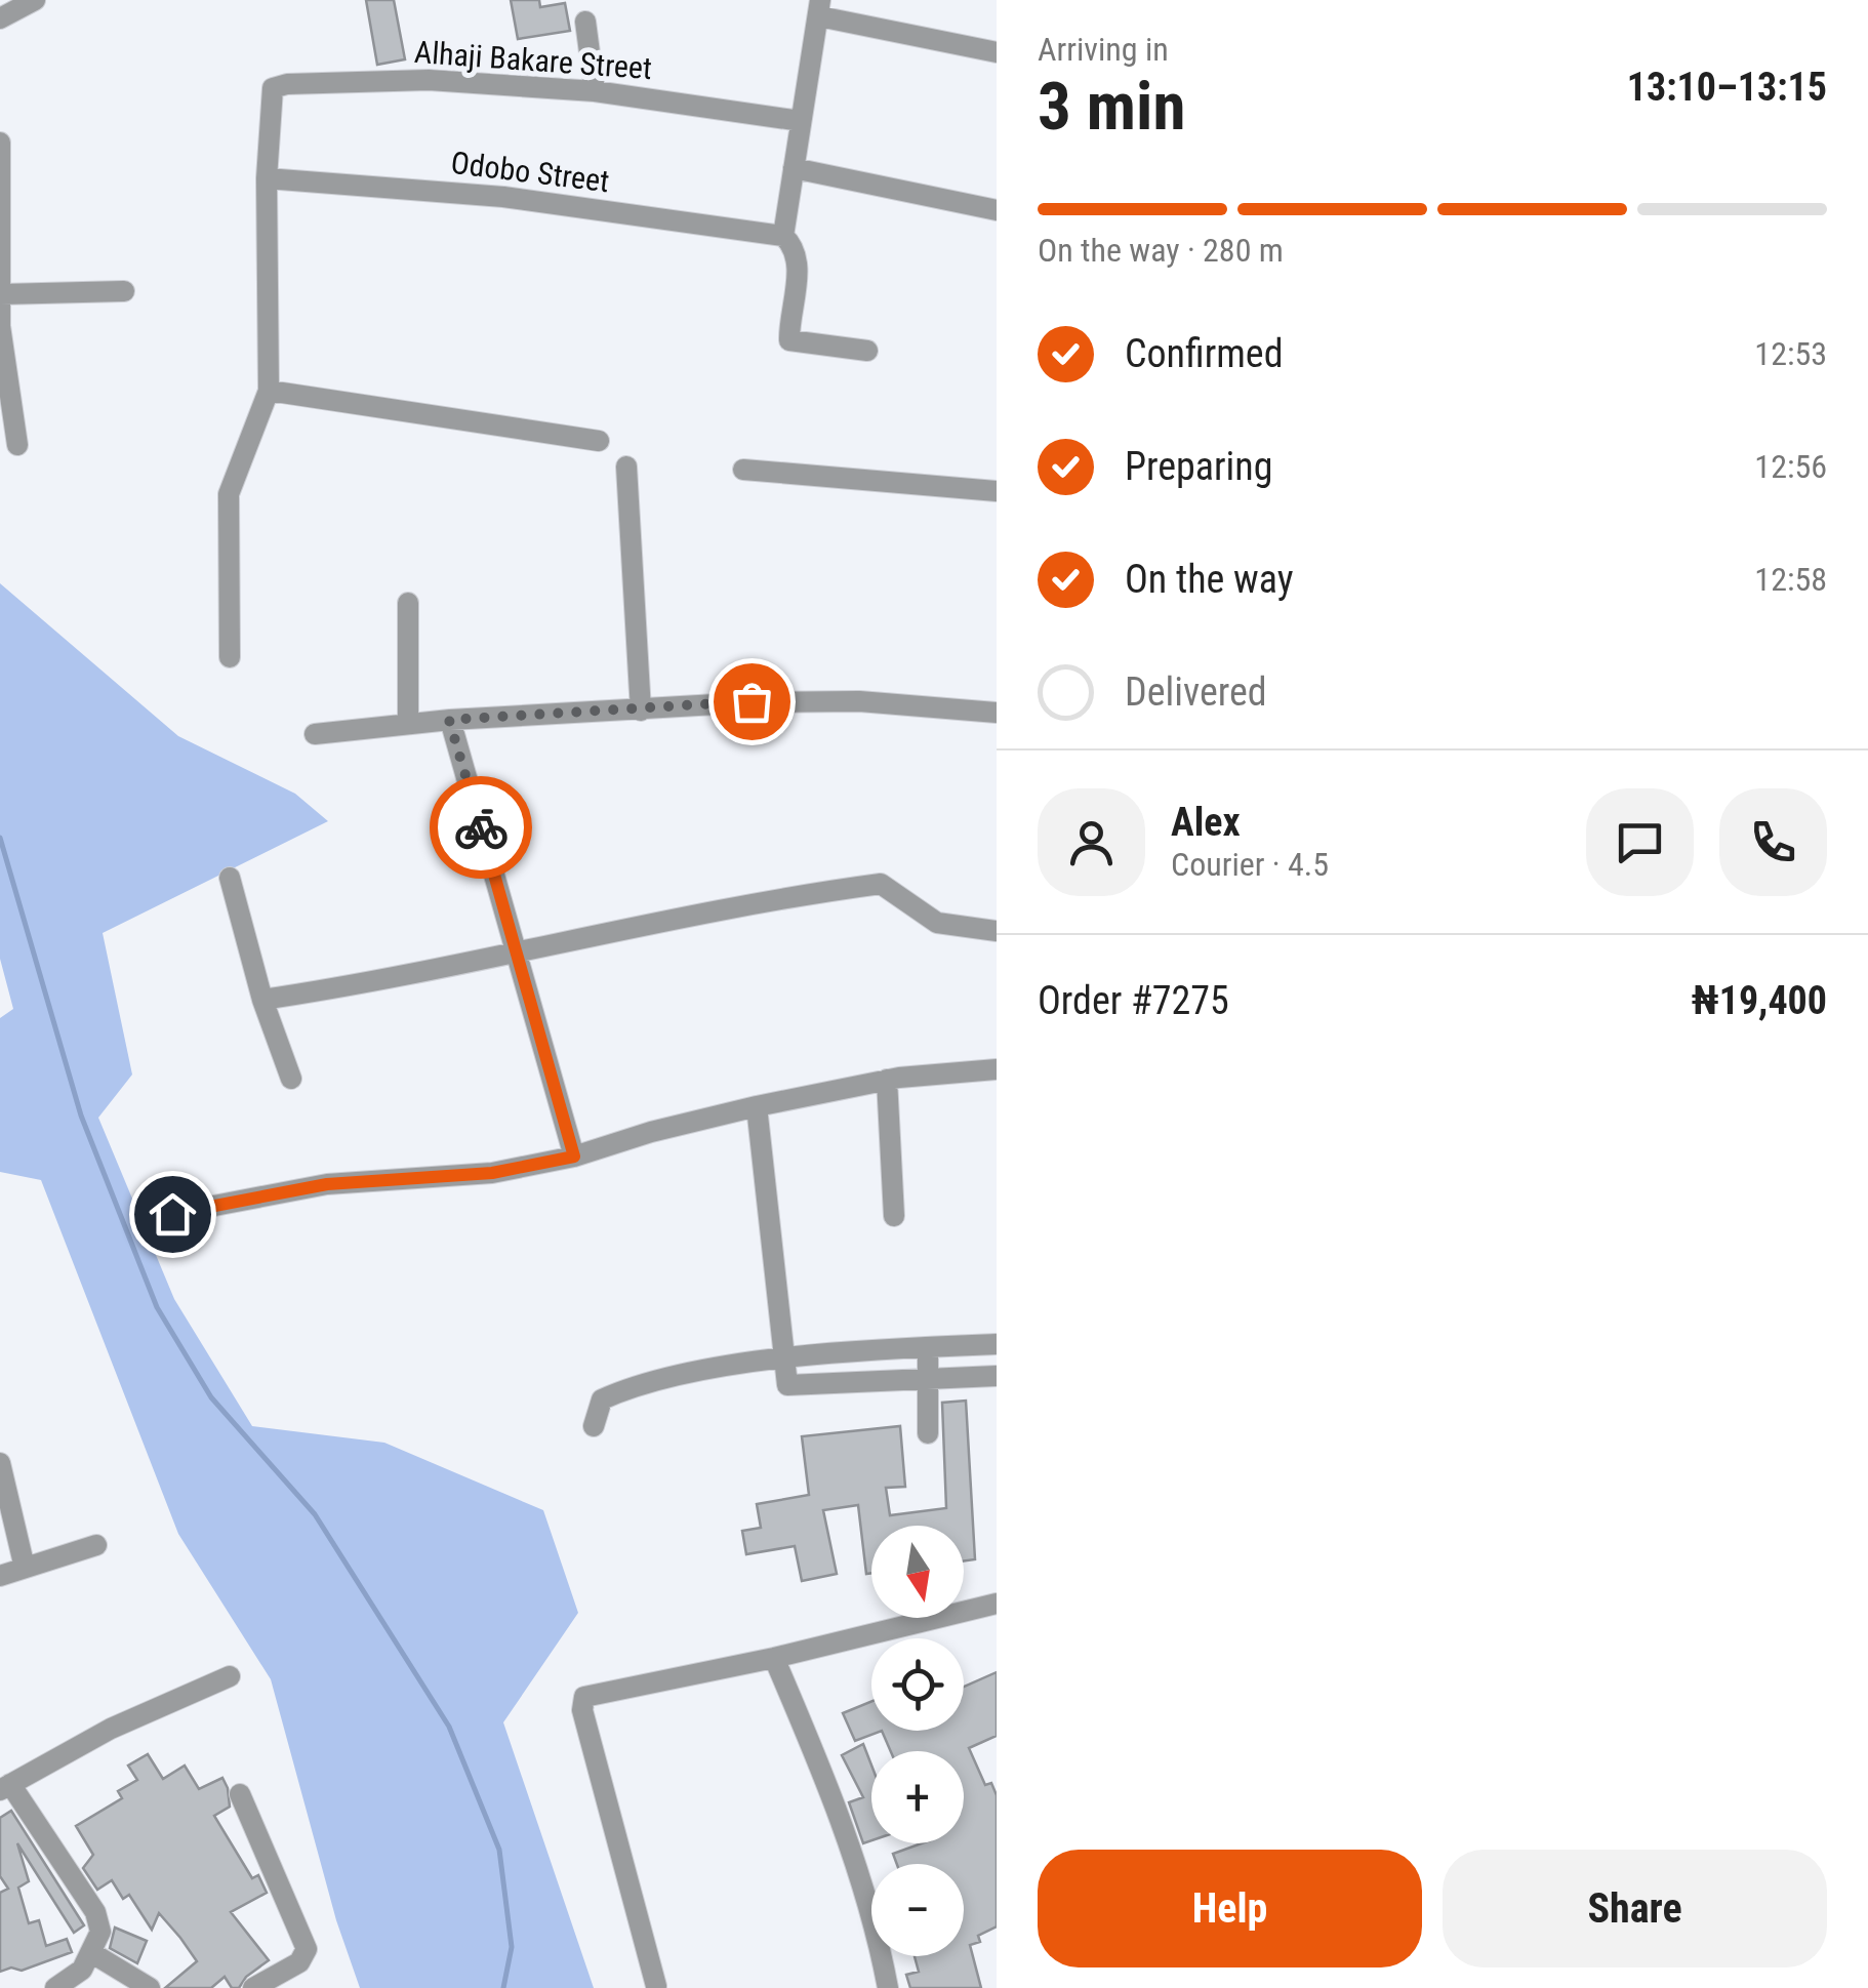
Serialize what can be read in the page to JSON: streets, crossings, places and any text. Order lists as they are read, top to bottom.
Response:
{
  "streets": {
    "street": ["Alhaji Bakare Street", "Odobo Street"]
  },
  "crossings": [
    ["Alhaji Bakare Street", "Odobo Street"]
  ],
  "north": "bottom",
  "page": {
    "heading": ["3 min", "Arriving in", "13:10–13:15"],
    "panel": [
      "Alex",
      "Courier · 4.5",
      "Order #7275",
      "₦19,400"
    ],
    "bar": "On the way · 280 m",
    "list": [
      ["Confirmed", "12:53"],
      ["Preparing", "12:56"],
      ["On the way", "12:58"],
      "Delivered"
    ],
    "map_buttons": ["+", "−"],
    "buttons": ["Help", "Share"]
  }
}
